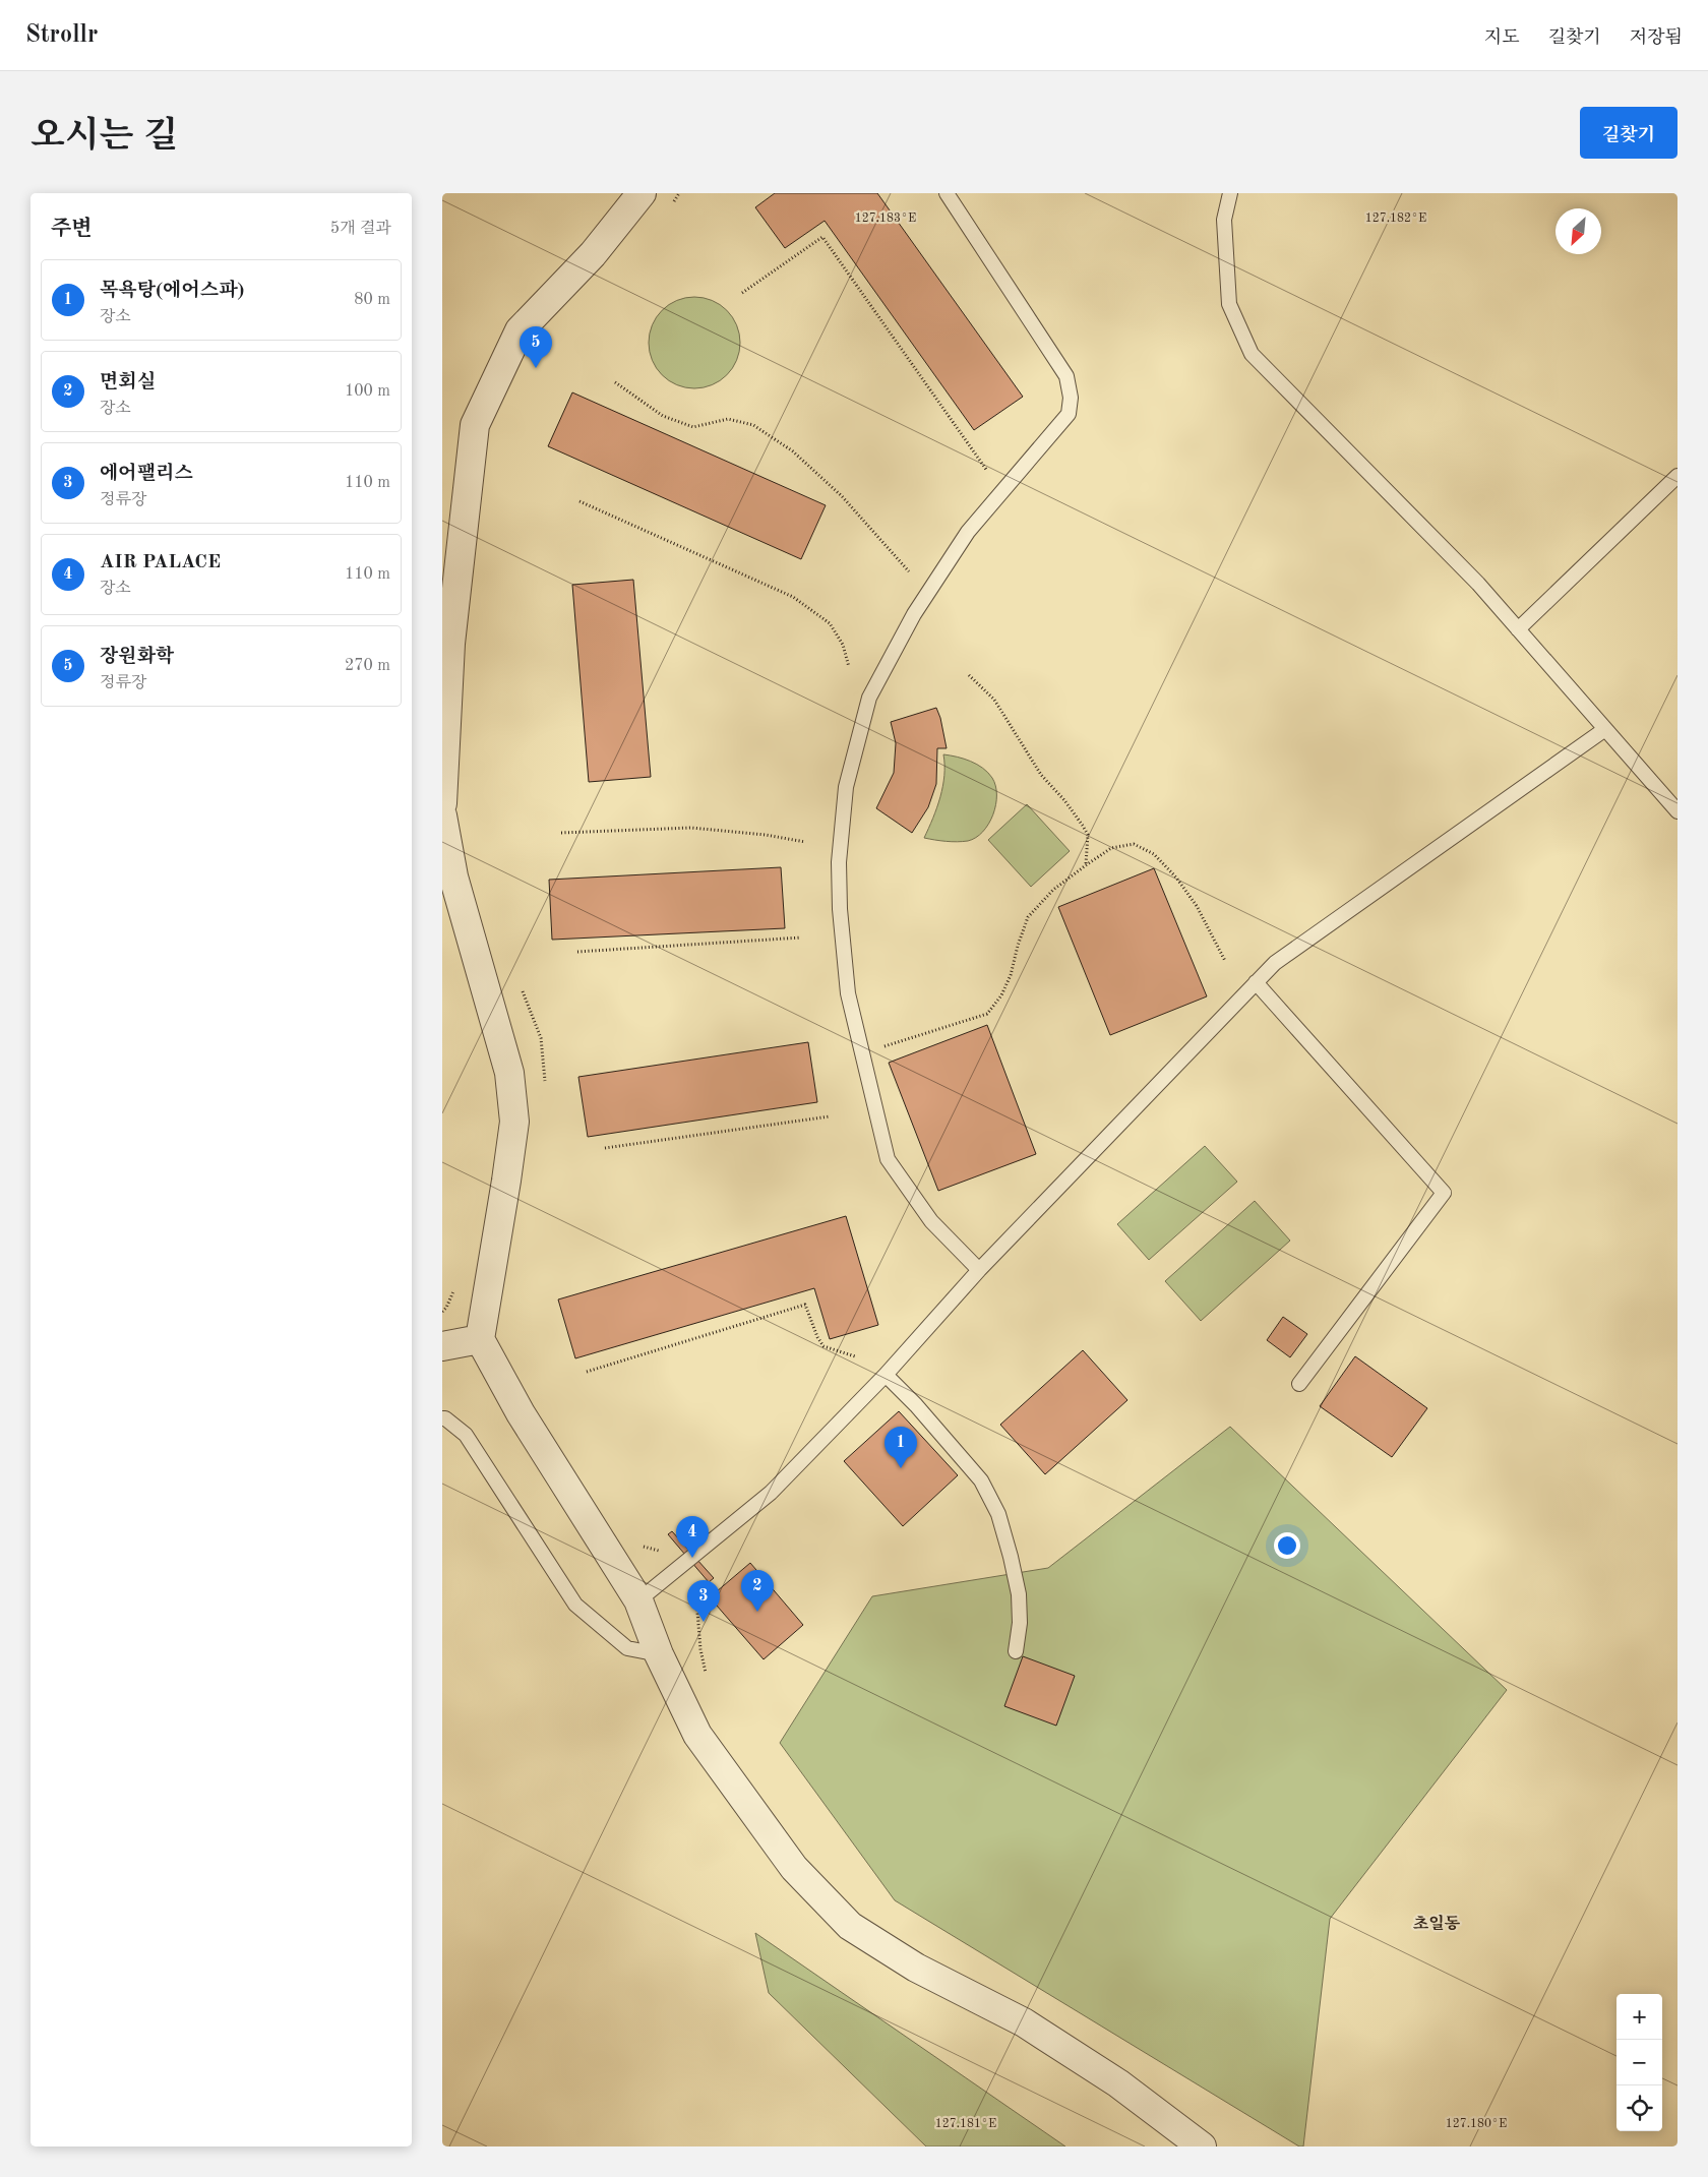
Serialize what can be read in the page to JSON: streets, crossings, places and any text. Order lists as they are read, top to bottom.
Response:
{
  "districts": ["초일동"],
  "north": "bottom left",
  "page": {
    "header": "Strollr",
    "nav": ["지도", "길찾기", "저장됨"],
    "title": "오시는 길",
    "buttons": "길찾기",
    "heading": ["주변", "5개 결과"],
    "list": [
      {
        "mark": "1",
        "name": "목욕탕(에어스파)",
        "note": "장소",
        "value": "80 m"
      },
      {
        "mark": "2",
        "name": "면회실",
        "note": "장소",
        "value": "100 m"
      },
      {
        "mark": "3",
        "name": "에어팰리스",
        "note": "정류장",
        "value": "110 m"
      },
      {
        "mark": "4",
        "name": "AIR PALACE",
        "note": "장소",
        "value": "110 m"
      },
      {
        "mark": "5",
        "name": "장원화학",
        "note": "정류장",
        "value": "270 m"
      }
    ],
    "pins": [
      "5",
      "1",
      "4",
      "2",
      "3"
    ],
    "map_buttons": ["+", "−"]
  },
  "coordinates": [
    "127.183°E",
    "127.182°E",
    "127.181°E",
    "127.180°E"
  ]
}
